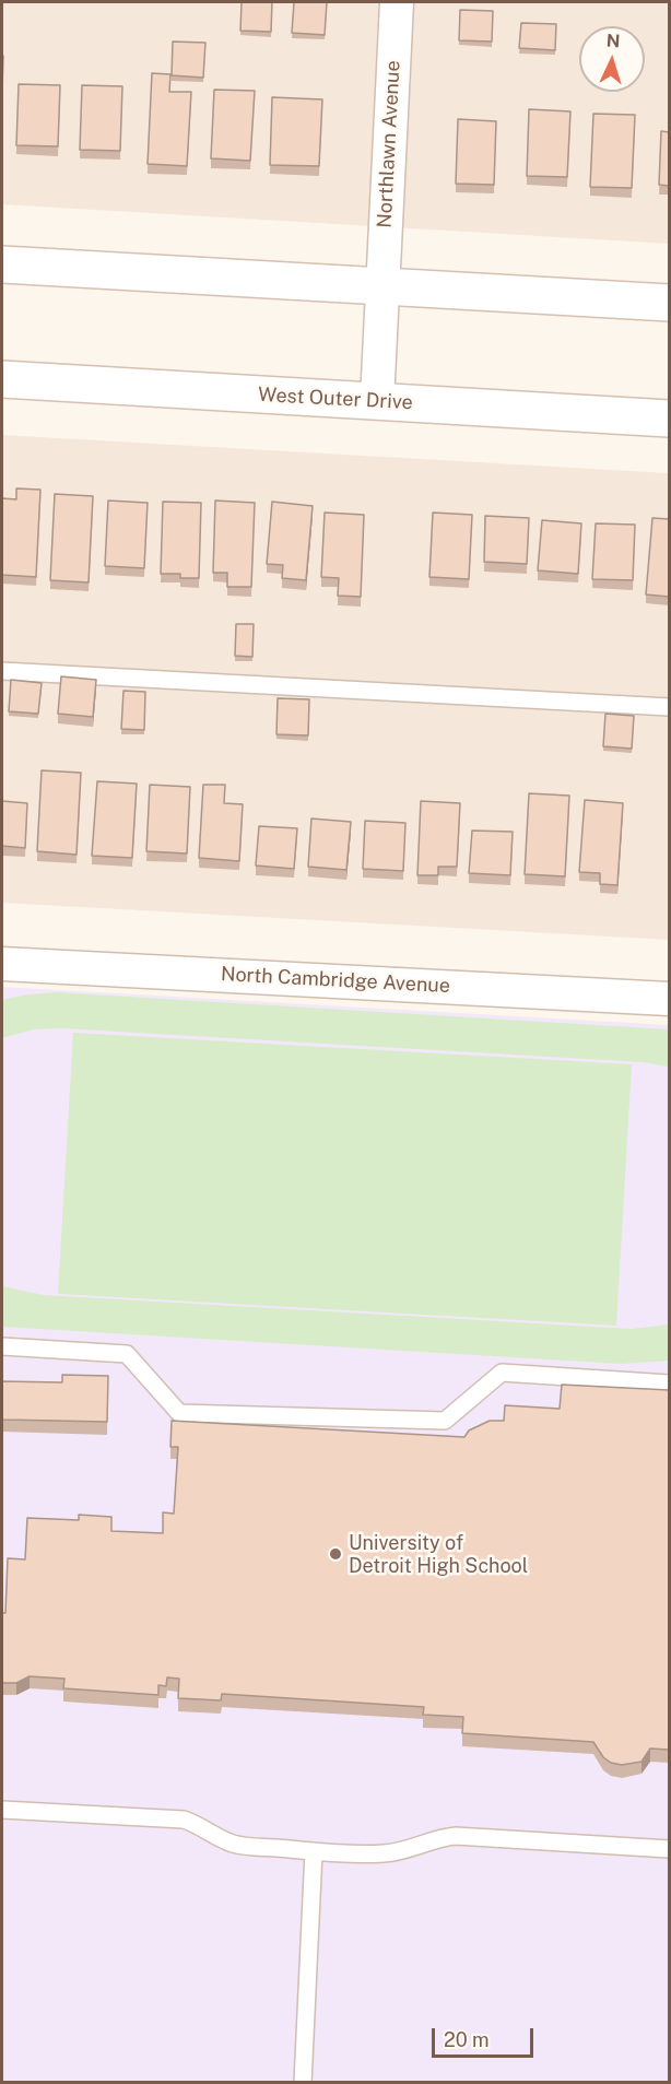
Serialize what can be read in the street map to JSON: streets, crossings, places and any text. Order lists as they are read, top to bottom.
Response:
{
  "streets": {
    "main road": ["West Outer Drive"],
    "street": ["Northlawn Avenue", "North Cambridge Avenue"]
  },
  "crossings": [
    ["Northlawn Avenue", "West Outer Drive"]
  ],
  "places": ["University of Detroit High School"],
  "scale_bar": "20 m",
  "north": "top"
}
